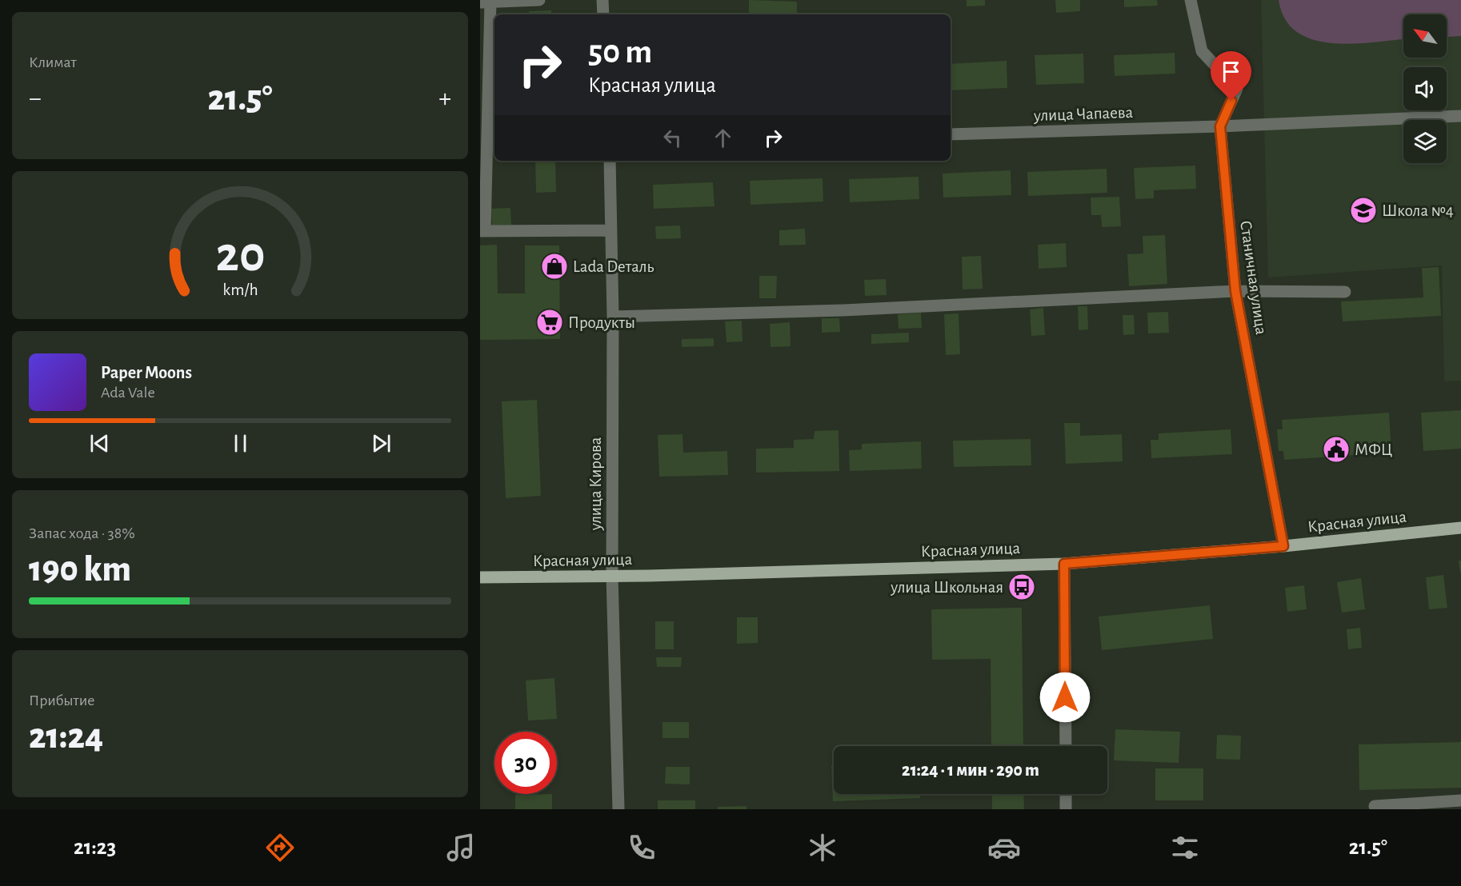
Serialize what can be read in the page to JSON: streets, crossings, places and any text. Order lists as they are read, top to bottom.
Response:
{
  "streets": {
    "main road": ["Красная улица"],
    "street": ["улица Чапаева", "Станичная улица", "улица Кирова"]
  },
  "crossings": [
    ["улица Чапаева", "Станичная улица"],
    ["Станичная улица", "Красная улица"],
    ["улица Кирова", "Красная улица"]
  ],
  "places": {
    "school or university": ["Школа №4"],
    "shop": ["Lada Dеталь"],
    "supermarket": ["Продукты"],
    "public building": ["МФЦ"],
    "bus stop": ["улица Школьная"]
  },
  "north": "top left",
  "page": {
    "tile": [
      "Климат",
      ["Запас хода · 38%", "190 km"],
      ["Прибытие", "21:24"]
    ],
    "turn": ["50 m", "Красная улица"],
    "heat": ["−", "21.5°", "+"],
    "song": ["Paper Moons", "Ada Vale"],
    "limit": "30",
    "trip": "21:24 · 1 мин · 290 m",
    "tabs": ["21:23", "21.5°"],
    "gauge": ["20", "km/h"]
  }
}
